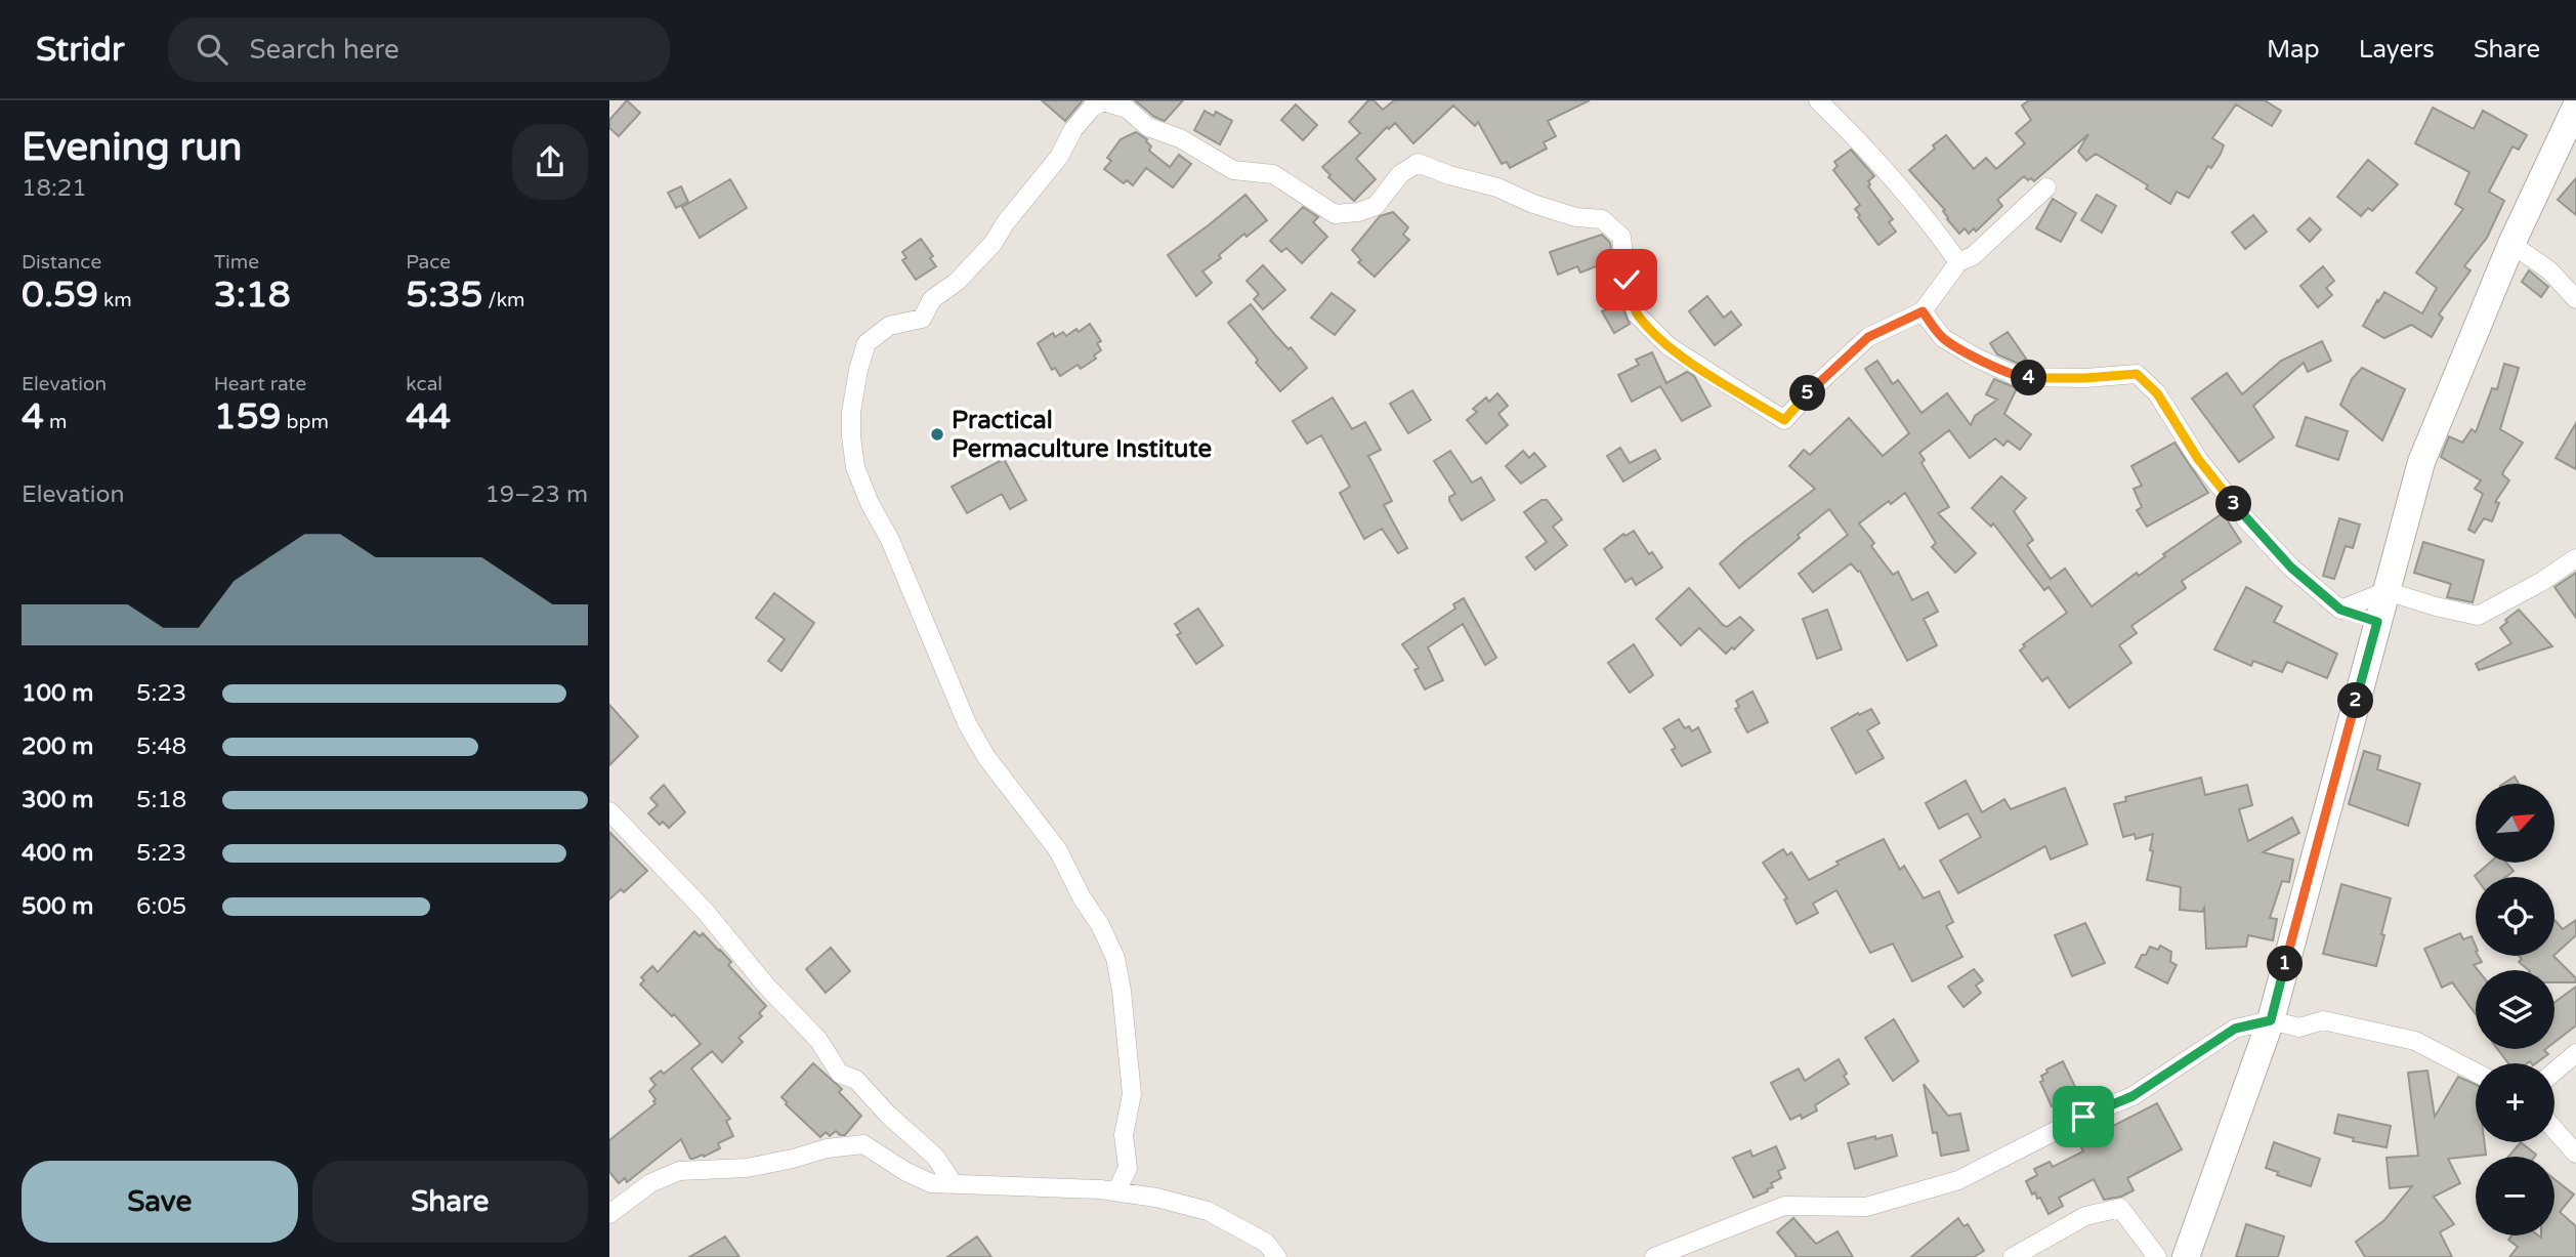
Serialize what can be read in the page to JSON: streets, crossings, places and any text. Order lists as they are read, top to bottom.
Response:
{
  "places": ["Practical Permaculture Institute"],
  "north": "top right",
  "page": {
    "header": "Stridr",
    "search": "Search here",
    "nav": ["Map", "Layers", "Share"],
    "heading": ["Evening run", "18:21"],
    "stats": [
      ["Distance", "0.59 km"],
      ["Time", "3:18"],
      ["Pace", "5:35 /km"],
      ["Elevation", "4 m"],
      ["Heart rate", "159 bpm"],
      ["kcal", "44"]
    ],
    "pins": [
      "4",
      "5",
      "3",
      "2",
      "1"
    ],
    "chart": ["Elevation", "19–23 m"],
    "list": [
      {
        "name": "100 m",
        "note": "5:23"
      },
      {
        "name": "200 m",
        "note": "5:48"
      },
      {
        "name": "300 m",
        "note": "5:18"
      },
      {
        "name": "400 m",
        "note": "5:23"
      },
      {
        "name": "500 m",
        "note": "6:05"
      }
    ],
    "map_buttons": ["+", "−"],
    "buttons": ["Save", "Share"]
  }
}
